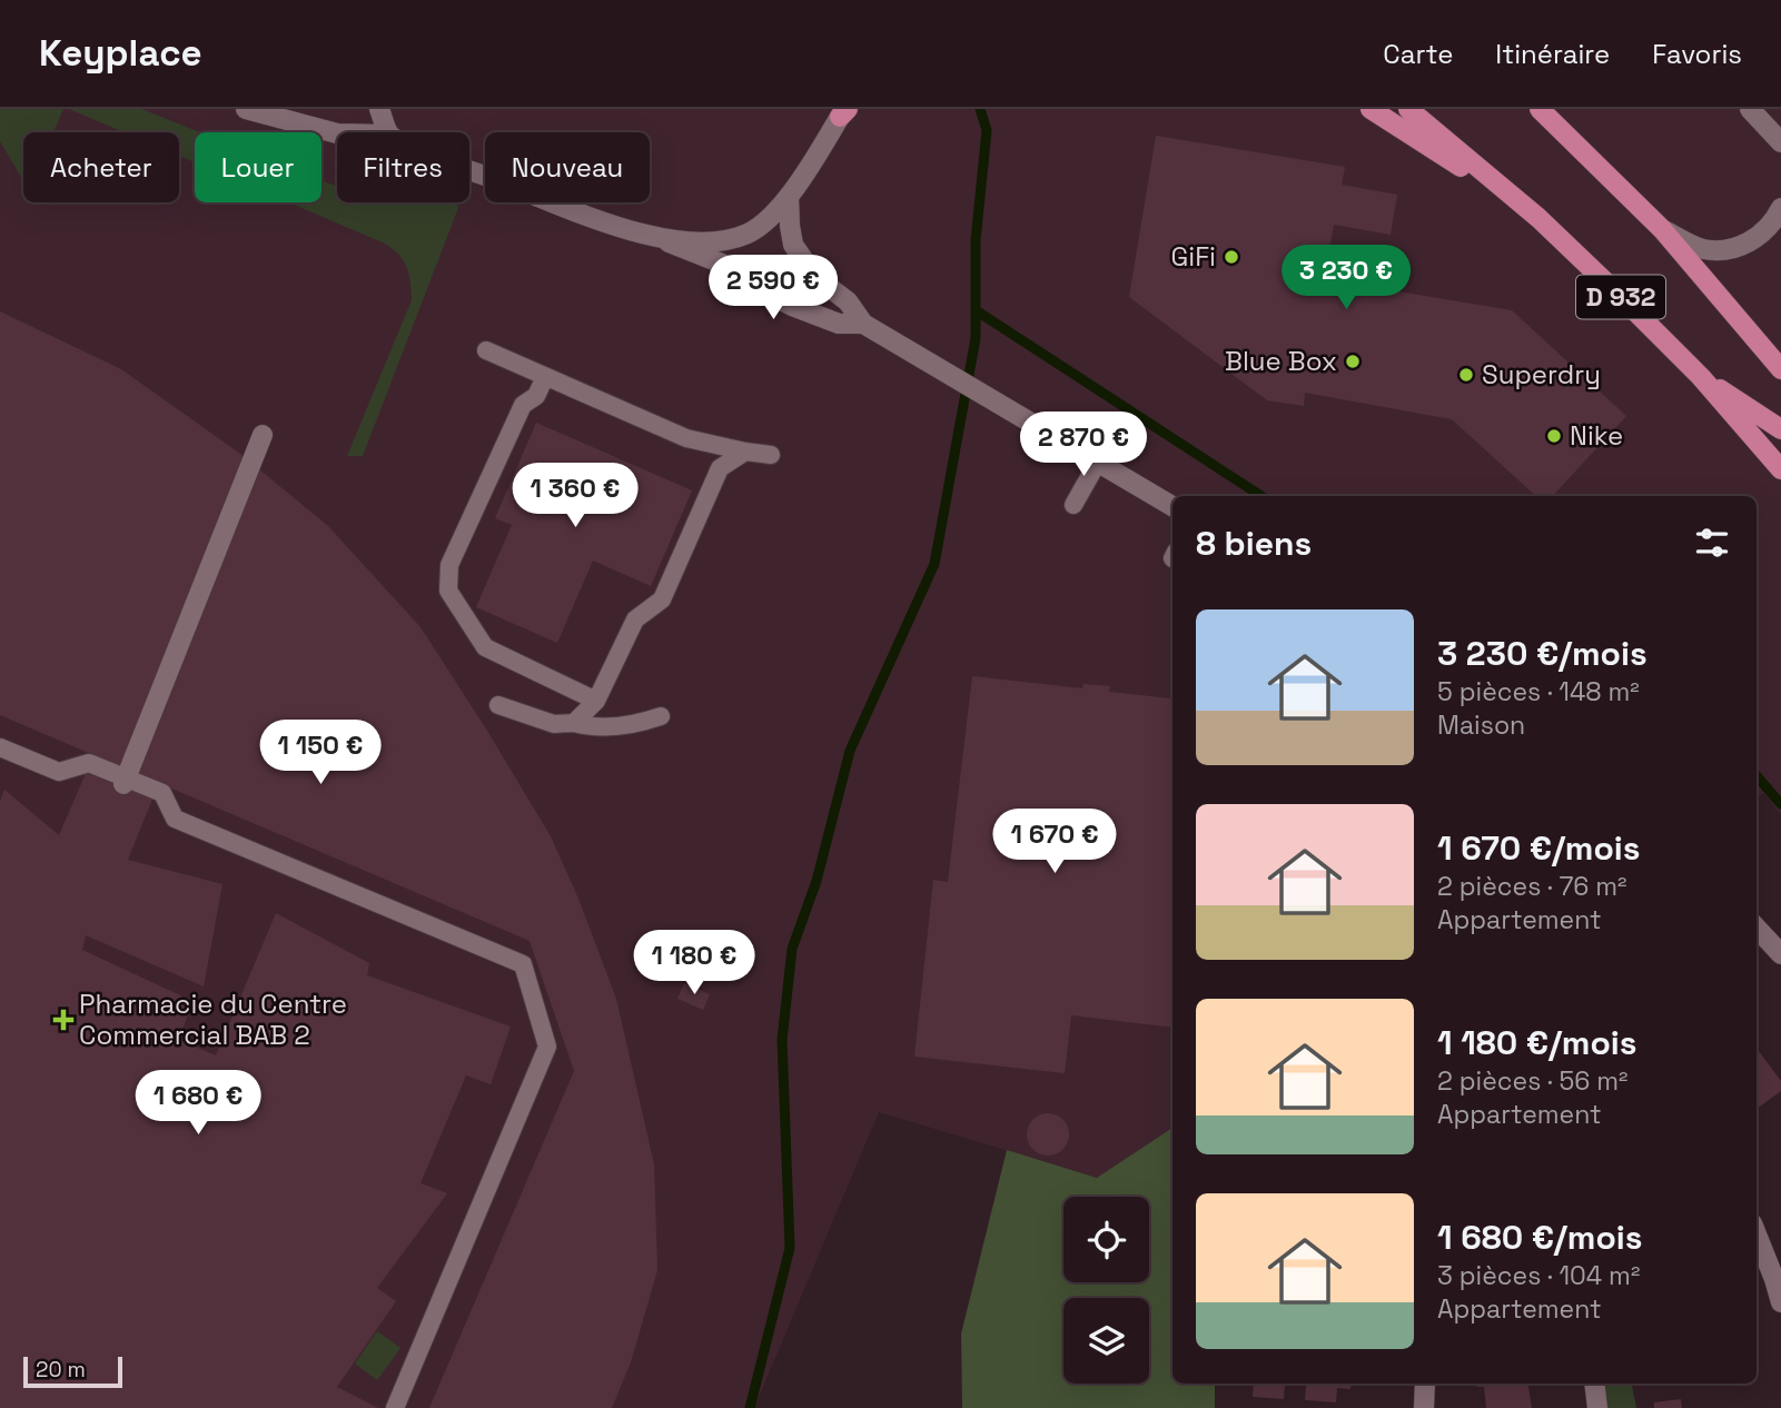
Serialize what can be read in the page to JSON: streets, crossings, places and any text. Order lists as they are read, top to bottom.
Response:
{
  "streets": {
    "main road": ["D 932"]
  },
  "places": {
    "other": [
      "GiFi",
      "Blue Box",
      "Superdry",
      "Nike"
    ],
    "health": ["Pharmacie du Centre Commercial BAB 2"]
  },
  "scale_bar": "20 m",
  "page": {
    "header": "Keyplace",
    "nav": ["Carte", "Itinéraire", "Favoris"],
    "chip": [
      "Acheter",
      "Louer",
      "Filtres",
      "Nouveau"
    ],
    "price": [
      "3 230 €",
      "2 590 €",
      "2 870 €",
      "1 360 €",
      "1 150 €",
      "1 670 €",
      "1 180 €",
      "1 680 €"
    ],
    "heading": "8 biens",
    "list": [
      {
        "name": "3 230 €/mois",
        "note": "5 pièces · 148 m² · Maison"
      },
      {
        "name": "1 670 €/mois",
        "note": "2 pièces · 76 m² · Appartement"
      },
      {
        "name": "1 180 €/mois",
        "note": "2 pièces · 56 m² · Appartement"
      },
      {
        "name": "1 680 €/mois",
        "note": "3 pièces · 104 m² · Appartement"
      }
    ],
    "scale": "20 m"
  }
}
